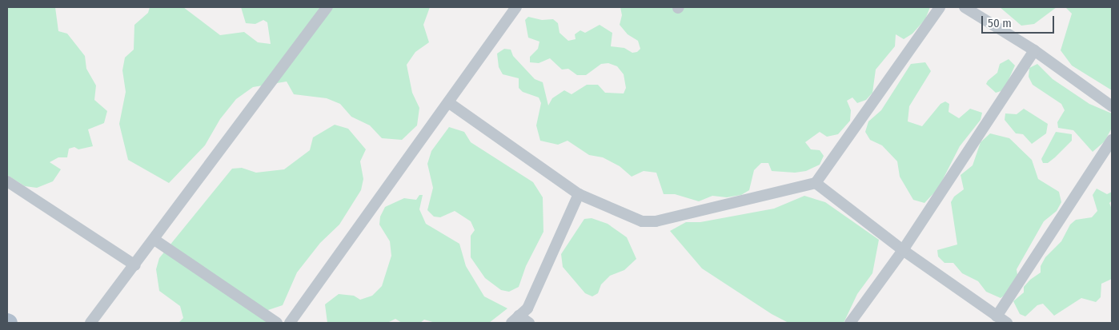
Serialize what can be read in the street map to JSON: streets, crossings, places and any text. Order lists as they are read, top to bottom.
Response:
{
  "scale_bar": "50 m"
}
